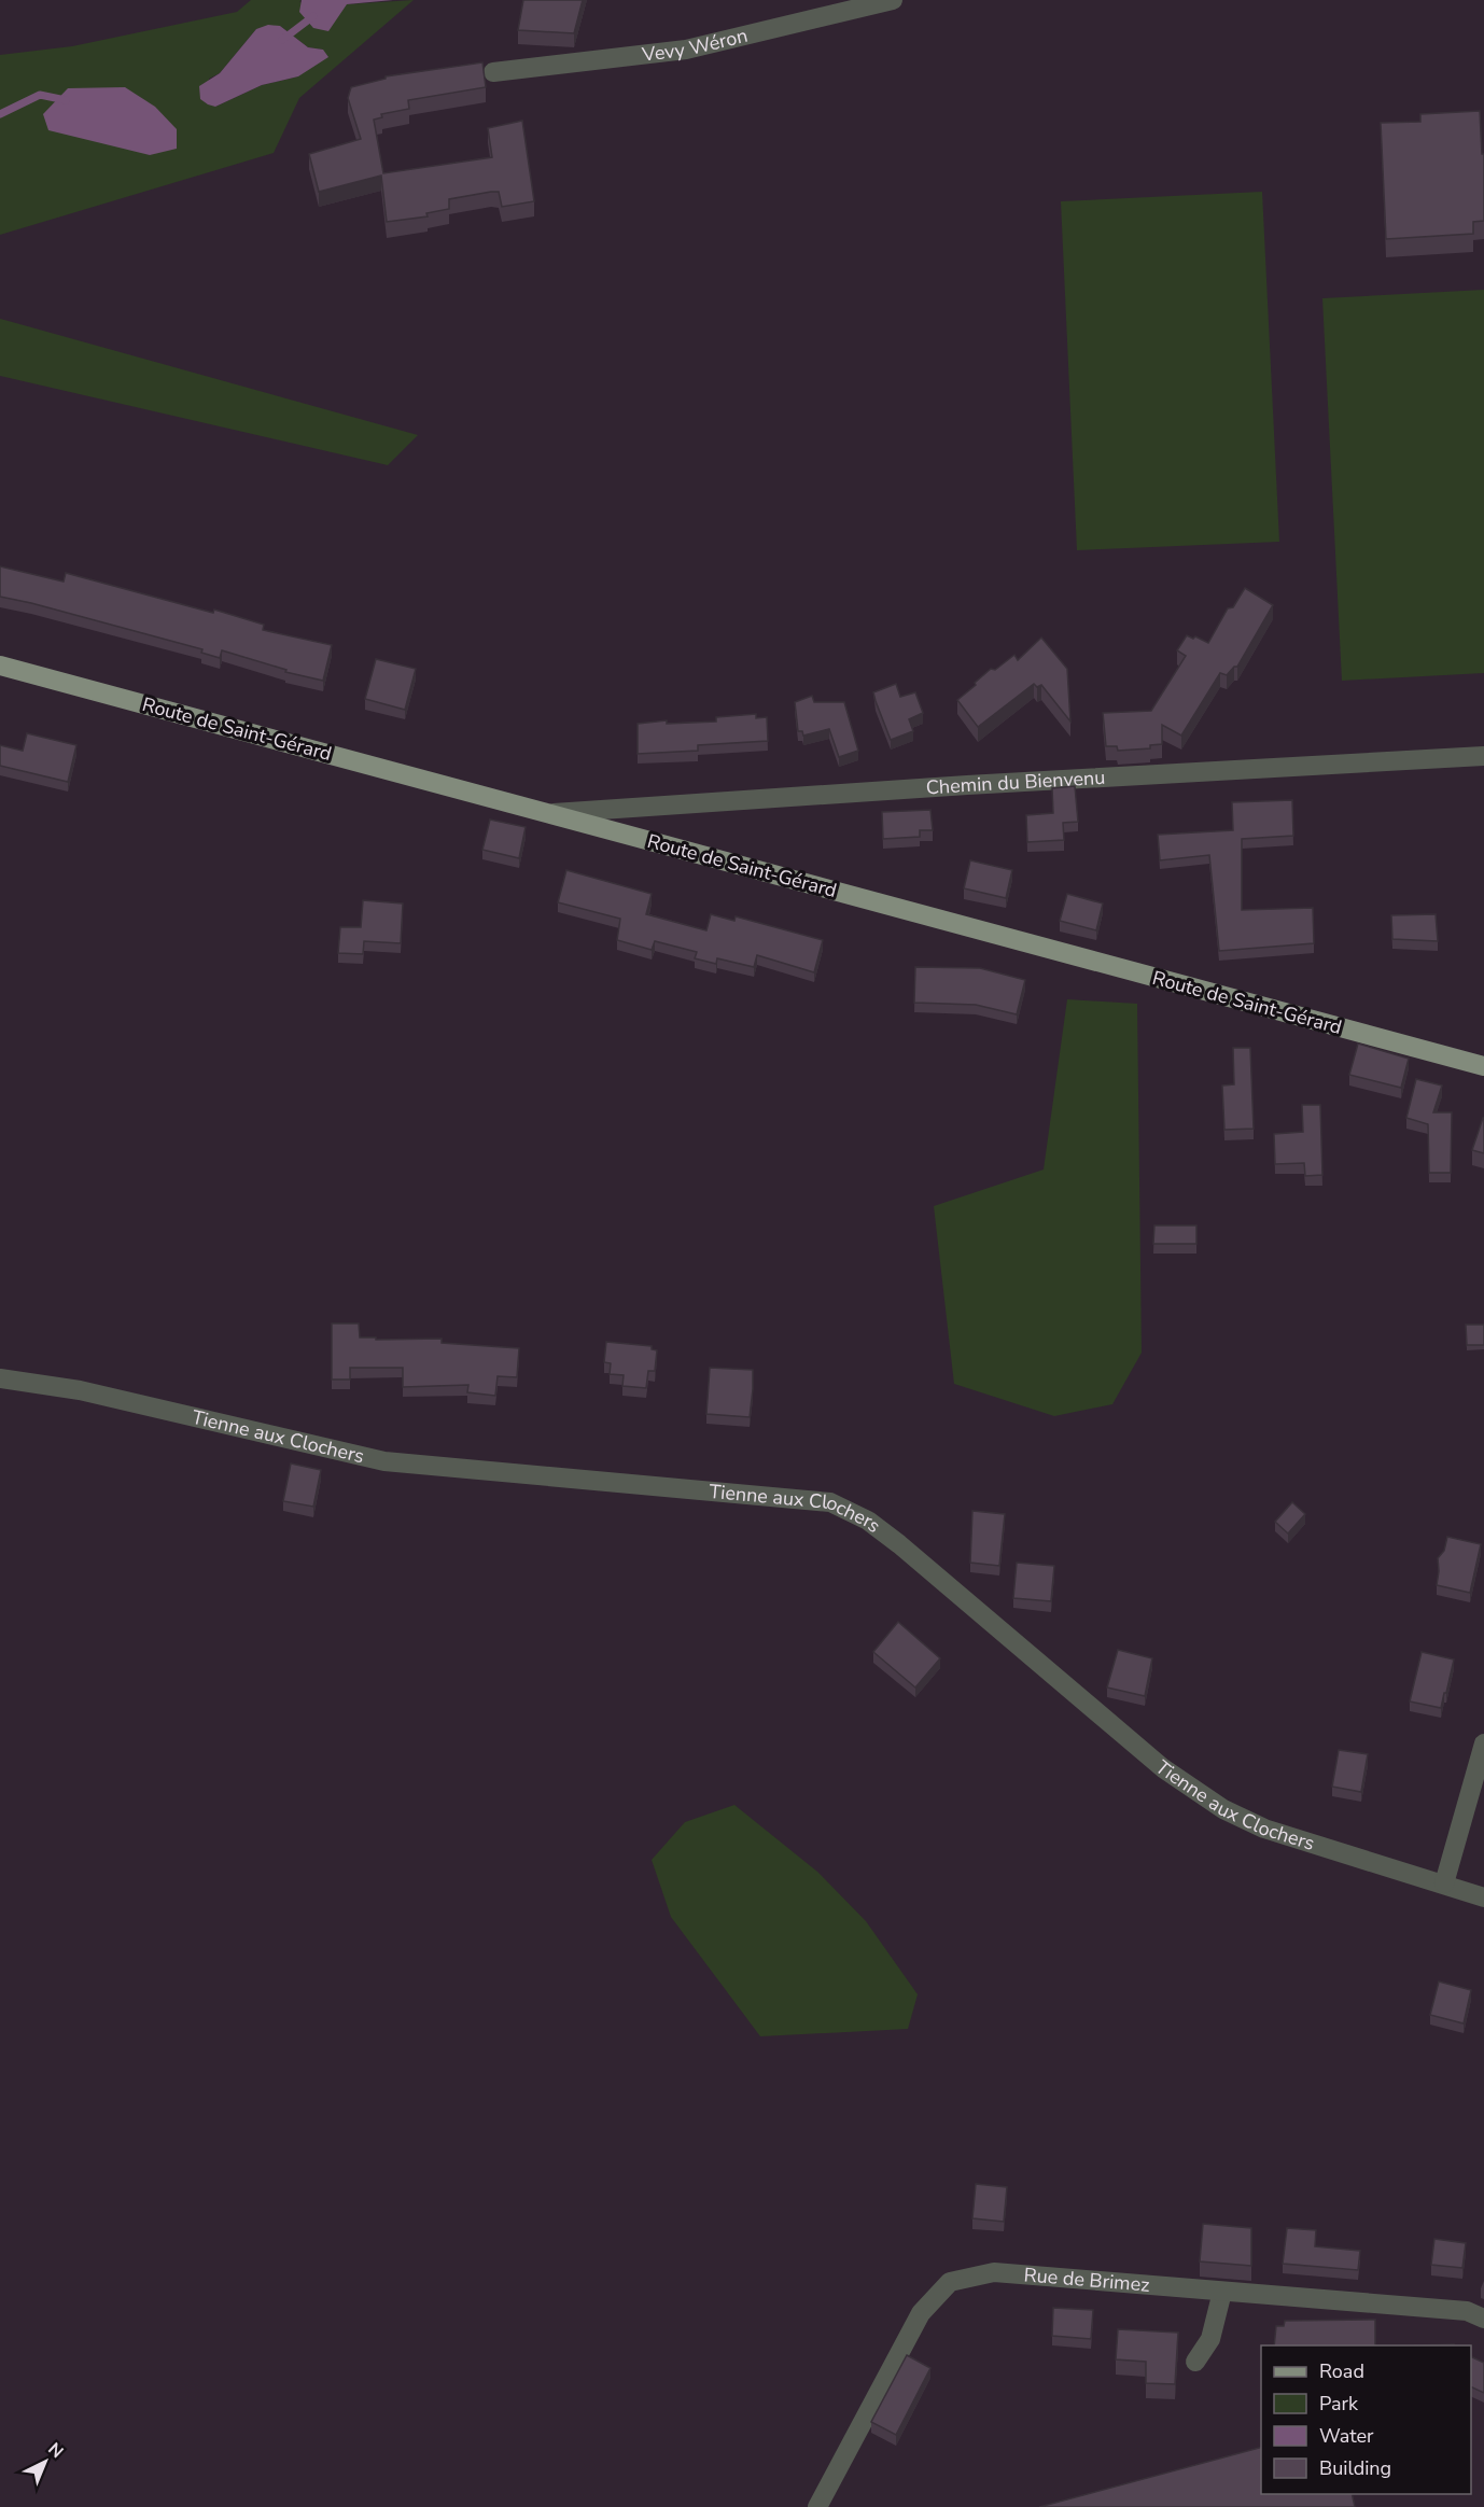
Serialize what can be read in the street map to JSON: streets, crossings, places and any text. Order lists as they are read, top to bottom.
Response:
{
  "streets": {
    "main road": ["Route de Saint-Gérard"],
    "street": [
      "Vevy Wéron",
      "Chemin du Bienvenu",
      "Tienne aux Clochers",
      "Rue de Brimez"
    ]
  },
  "crossings": [
    ["Route de Saint-Gérard", "Chemin du Bienvenu"]
  ],
  "legend": [
    "Road",
    "Park",
    "Water",
    "Building"
  ],
  "north": "top right"
}
